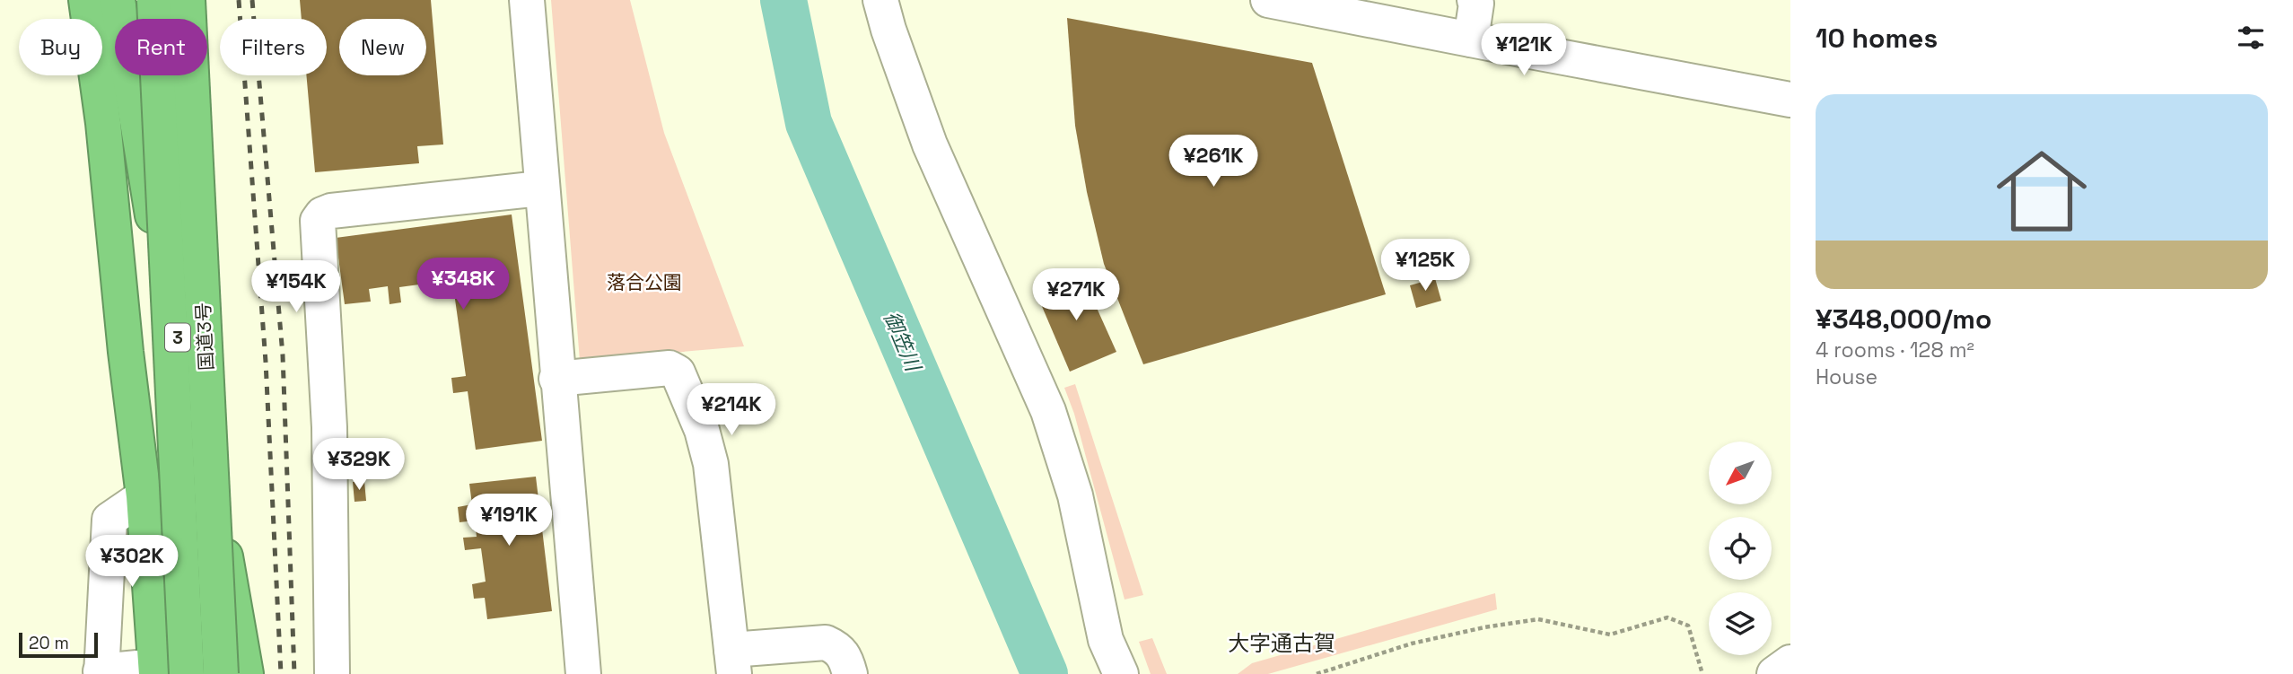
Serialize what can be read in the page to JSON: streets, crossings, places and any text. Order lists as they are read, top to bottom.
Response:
{
  "streets": {
    "highway": ["国道3号", "3"]
  },
  "districts": ["大字通古賀"],
  "water": ["御笠川"],
  "parks": ["落合公園"],
  "scale_bar": "20 m",
  "north": "bottom left",
  "page": {
    "heading": "10 homes",
    "chip": [
      "Buy",
      "Rent",
      "Filters",
      "New"
    ],
    "price": [
      "¥121K",
      "¥261K",
      "¥125K",
      "¥348K",
      "¥154K",
      "¥271K",
      "¥214K",
      "¥329K",
      "¥191K",
      "¥302K"
    ],
    "list": [
      {
        "name": "¥348,000/mo",
        "note": "4 rooms · 128 m² · House"
      }
    ],
    "scale": "20 m"
  }
}
